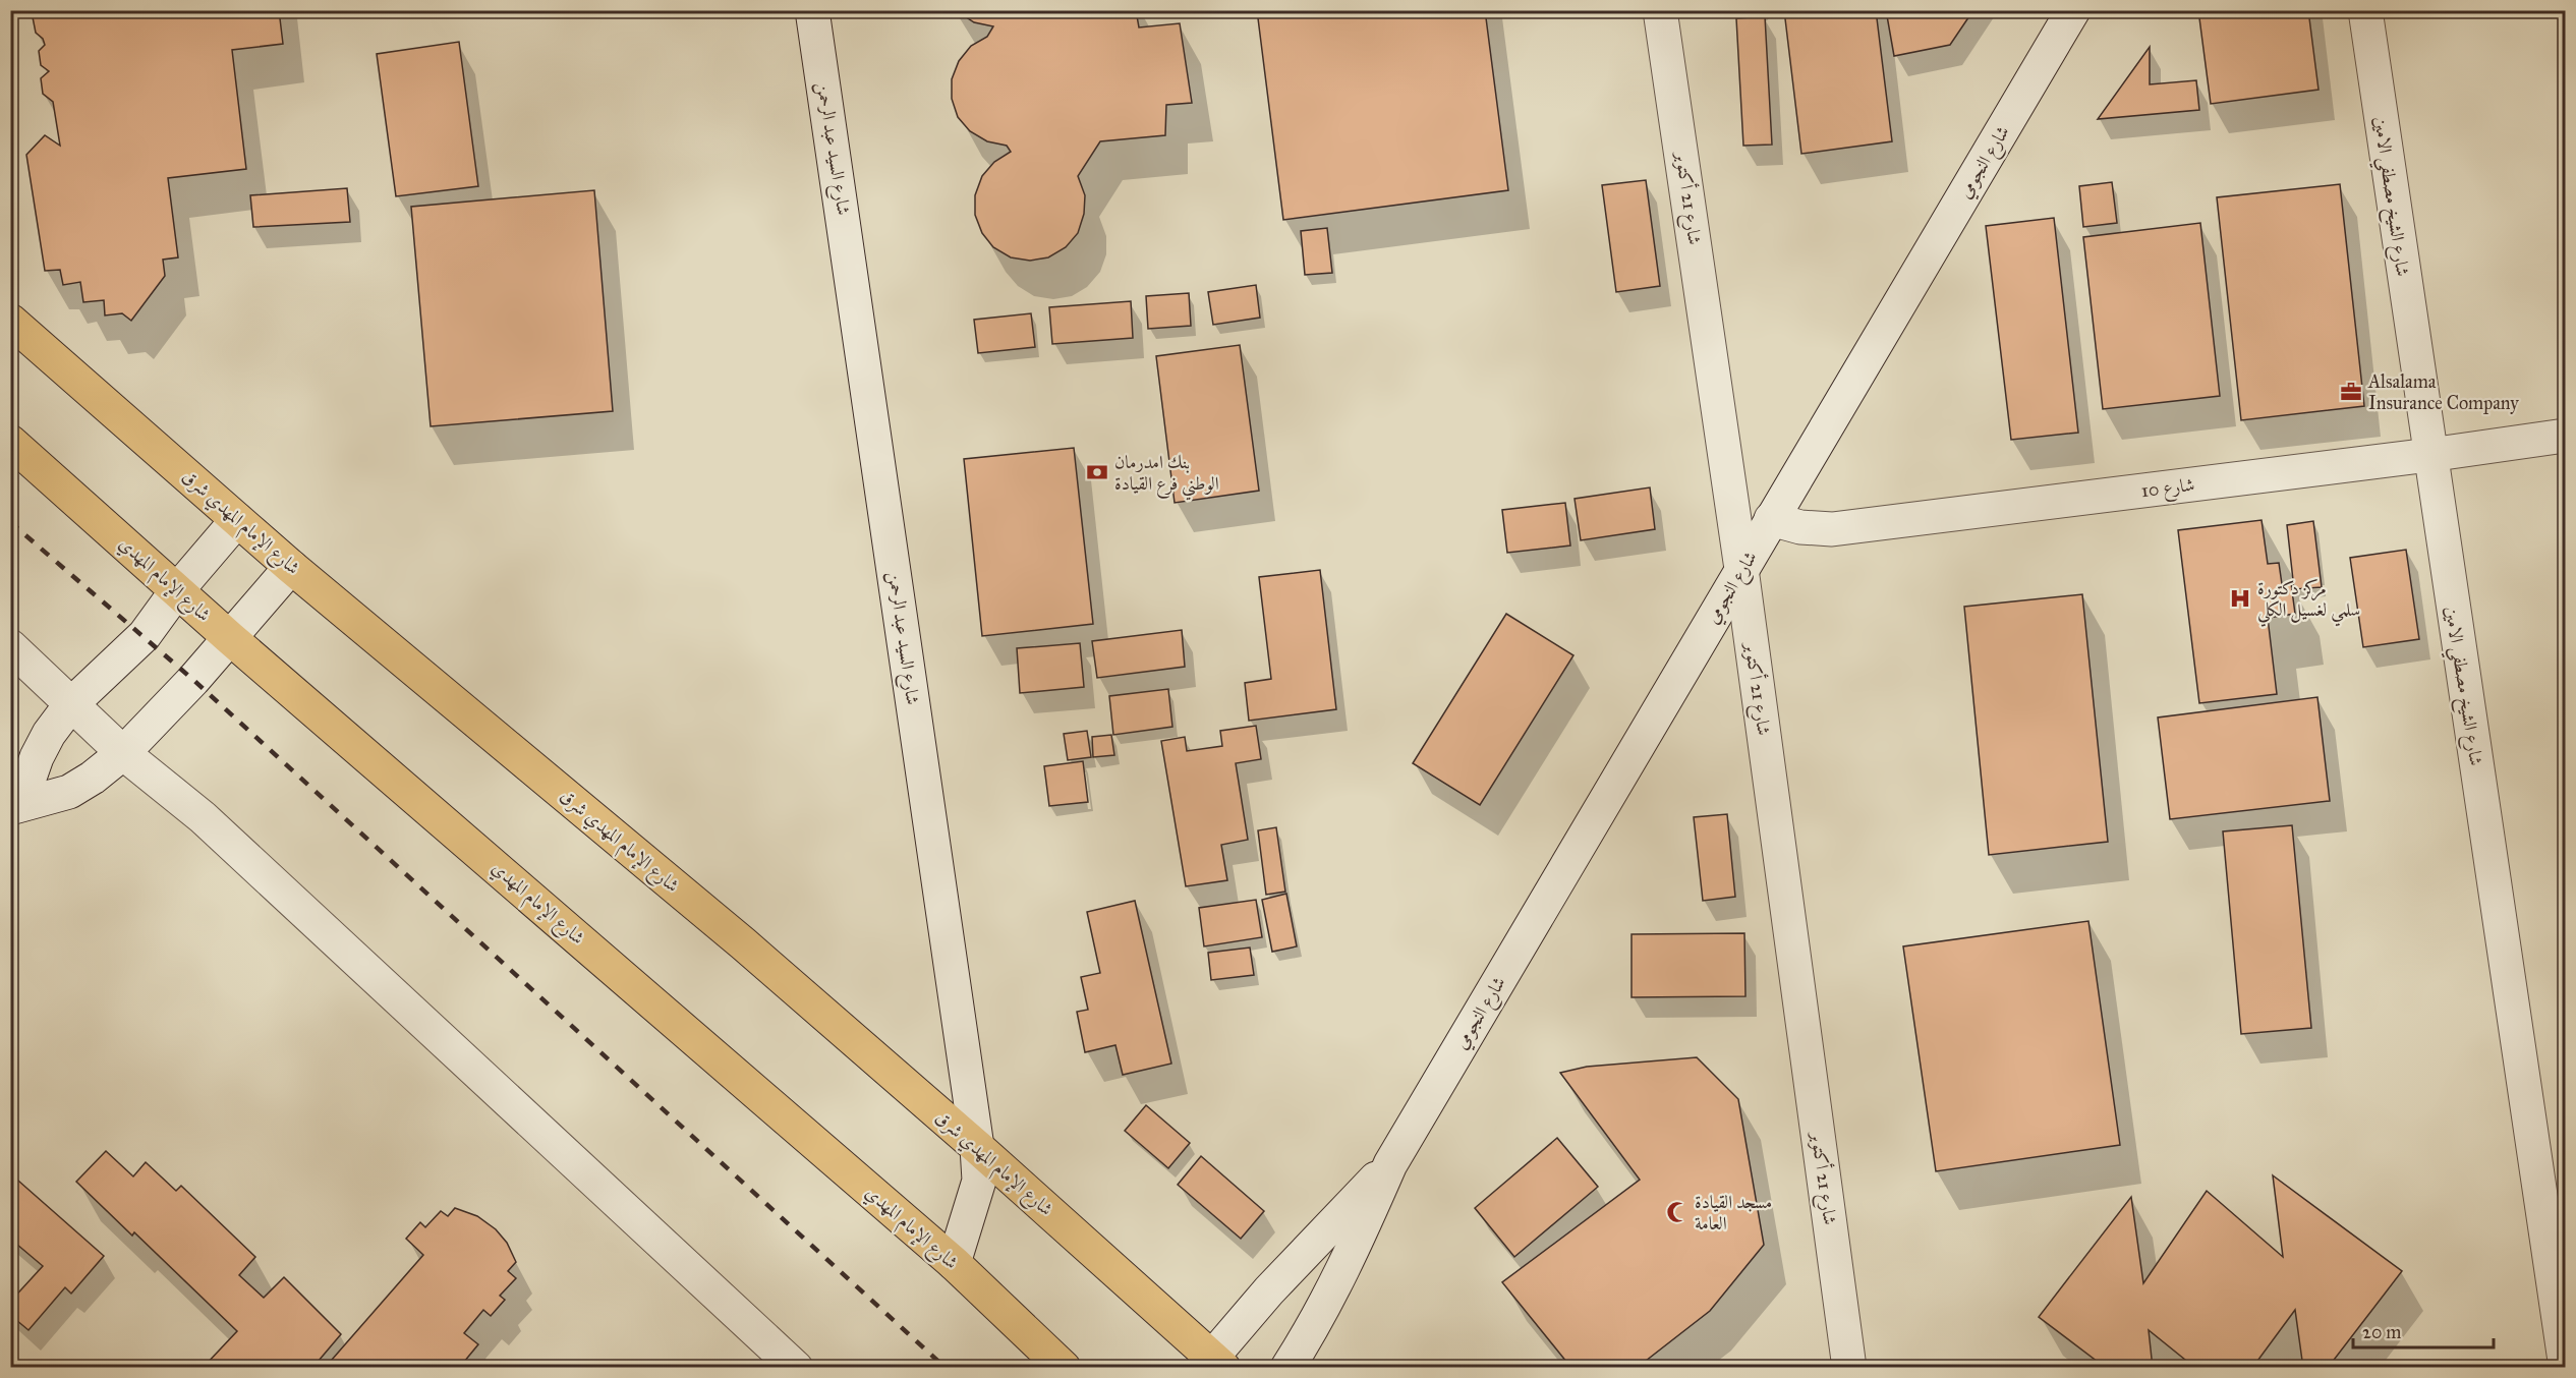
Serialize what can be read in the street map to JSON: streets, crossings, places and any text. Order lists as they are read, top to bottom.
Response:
{
  "streets": {
    "main road": ["شارع الإمام المهدي شرق", "شارع الإمام المهدي"],
    "street": [
      "شارع السيد عبد الرحمن",
      "شارع النجومي",
      "شارع الشيخ مصطفي الامين",
      "شارع 21 أكتوبر",
      "شارع 10"
    ]
  },
  "crossings": [
    ["شارع السيد عبد الرحمن", "شارع الإمام المهدي شرق"],
    ["شارع السيد عبد الرحمن", "شارع الإمام المهدي"],
    ["شارع النجومي", "شارع 21 أكتوبر"],
    ["شارع النجومي", "شارع 10"],
    ["شارع النجومي", "شارع الإمام المهدي شرق"],
    ["شارع الشيخ مصطفي الامين", "شارع 10"]
  ],
  "places": {
    "office": ["Alsalama Insurance Company"],
    "bank": ["بنك امدرمان الوطني فرع القيادة"],
    "hospital": ["مركز دكتورة سلمي لغسيل الكلي"],
    "mosque": ["مسجد القيادة العامة"]
  },
  "scale_bar": "20 m"
}
